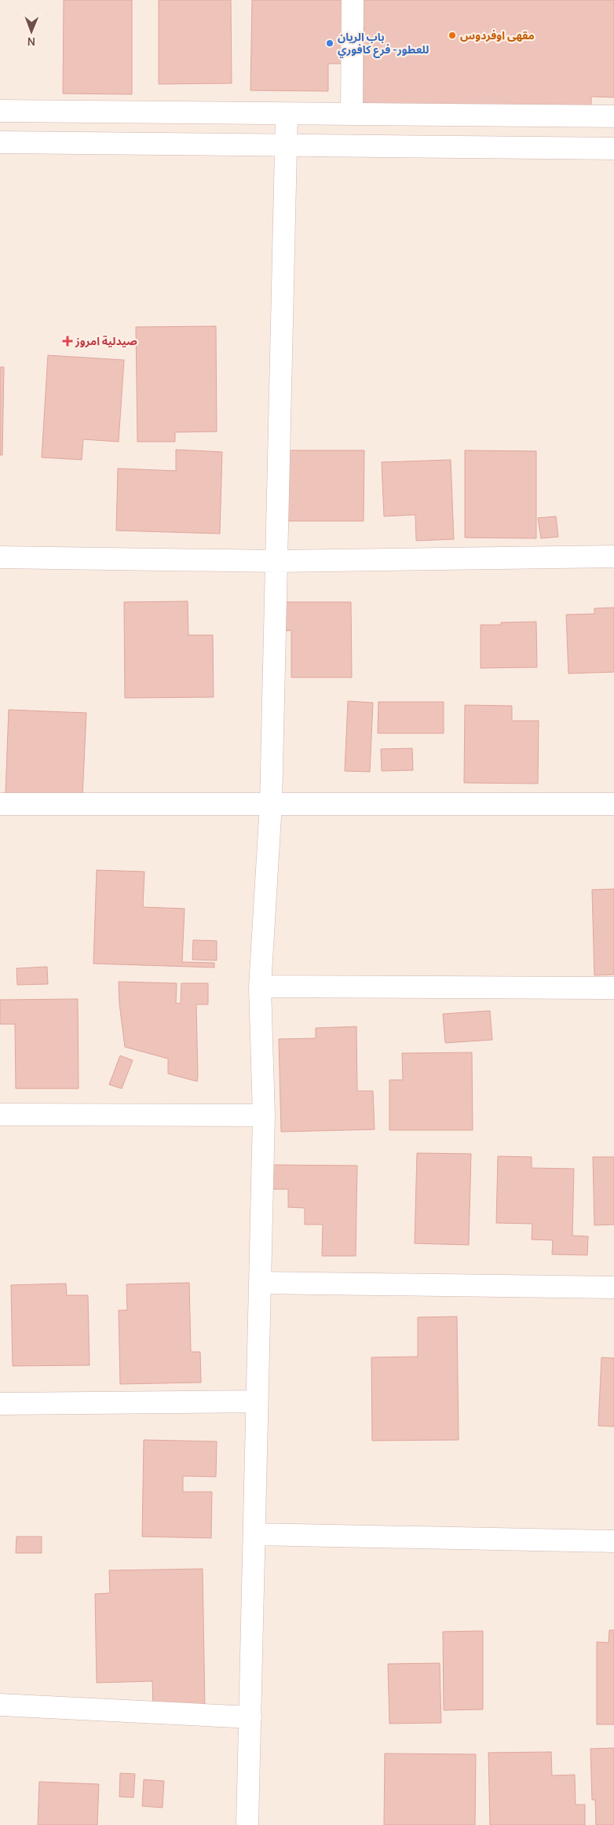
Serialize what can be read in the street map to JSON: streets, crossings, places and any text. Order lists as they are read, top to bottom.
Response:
{
  "places": {
    "other": ["مقهى اوفردوس", "باب الريان للعطور- فرع كافوري"],
    "health": ["صيدلية امروز"]
  },
  "north": "bottom"
}
